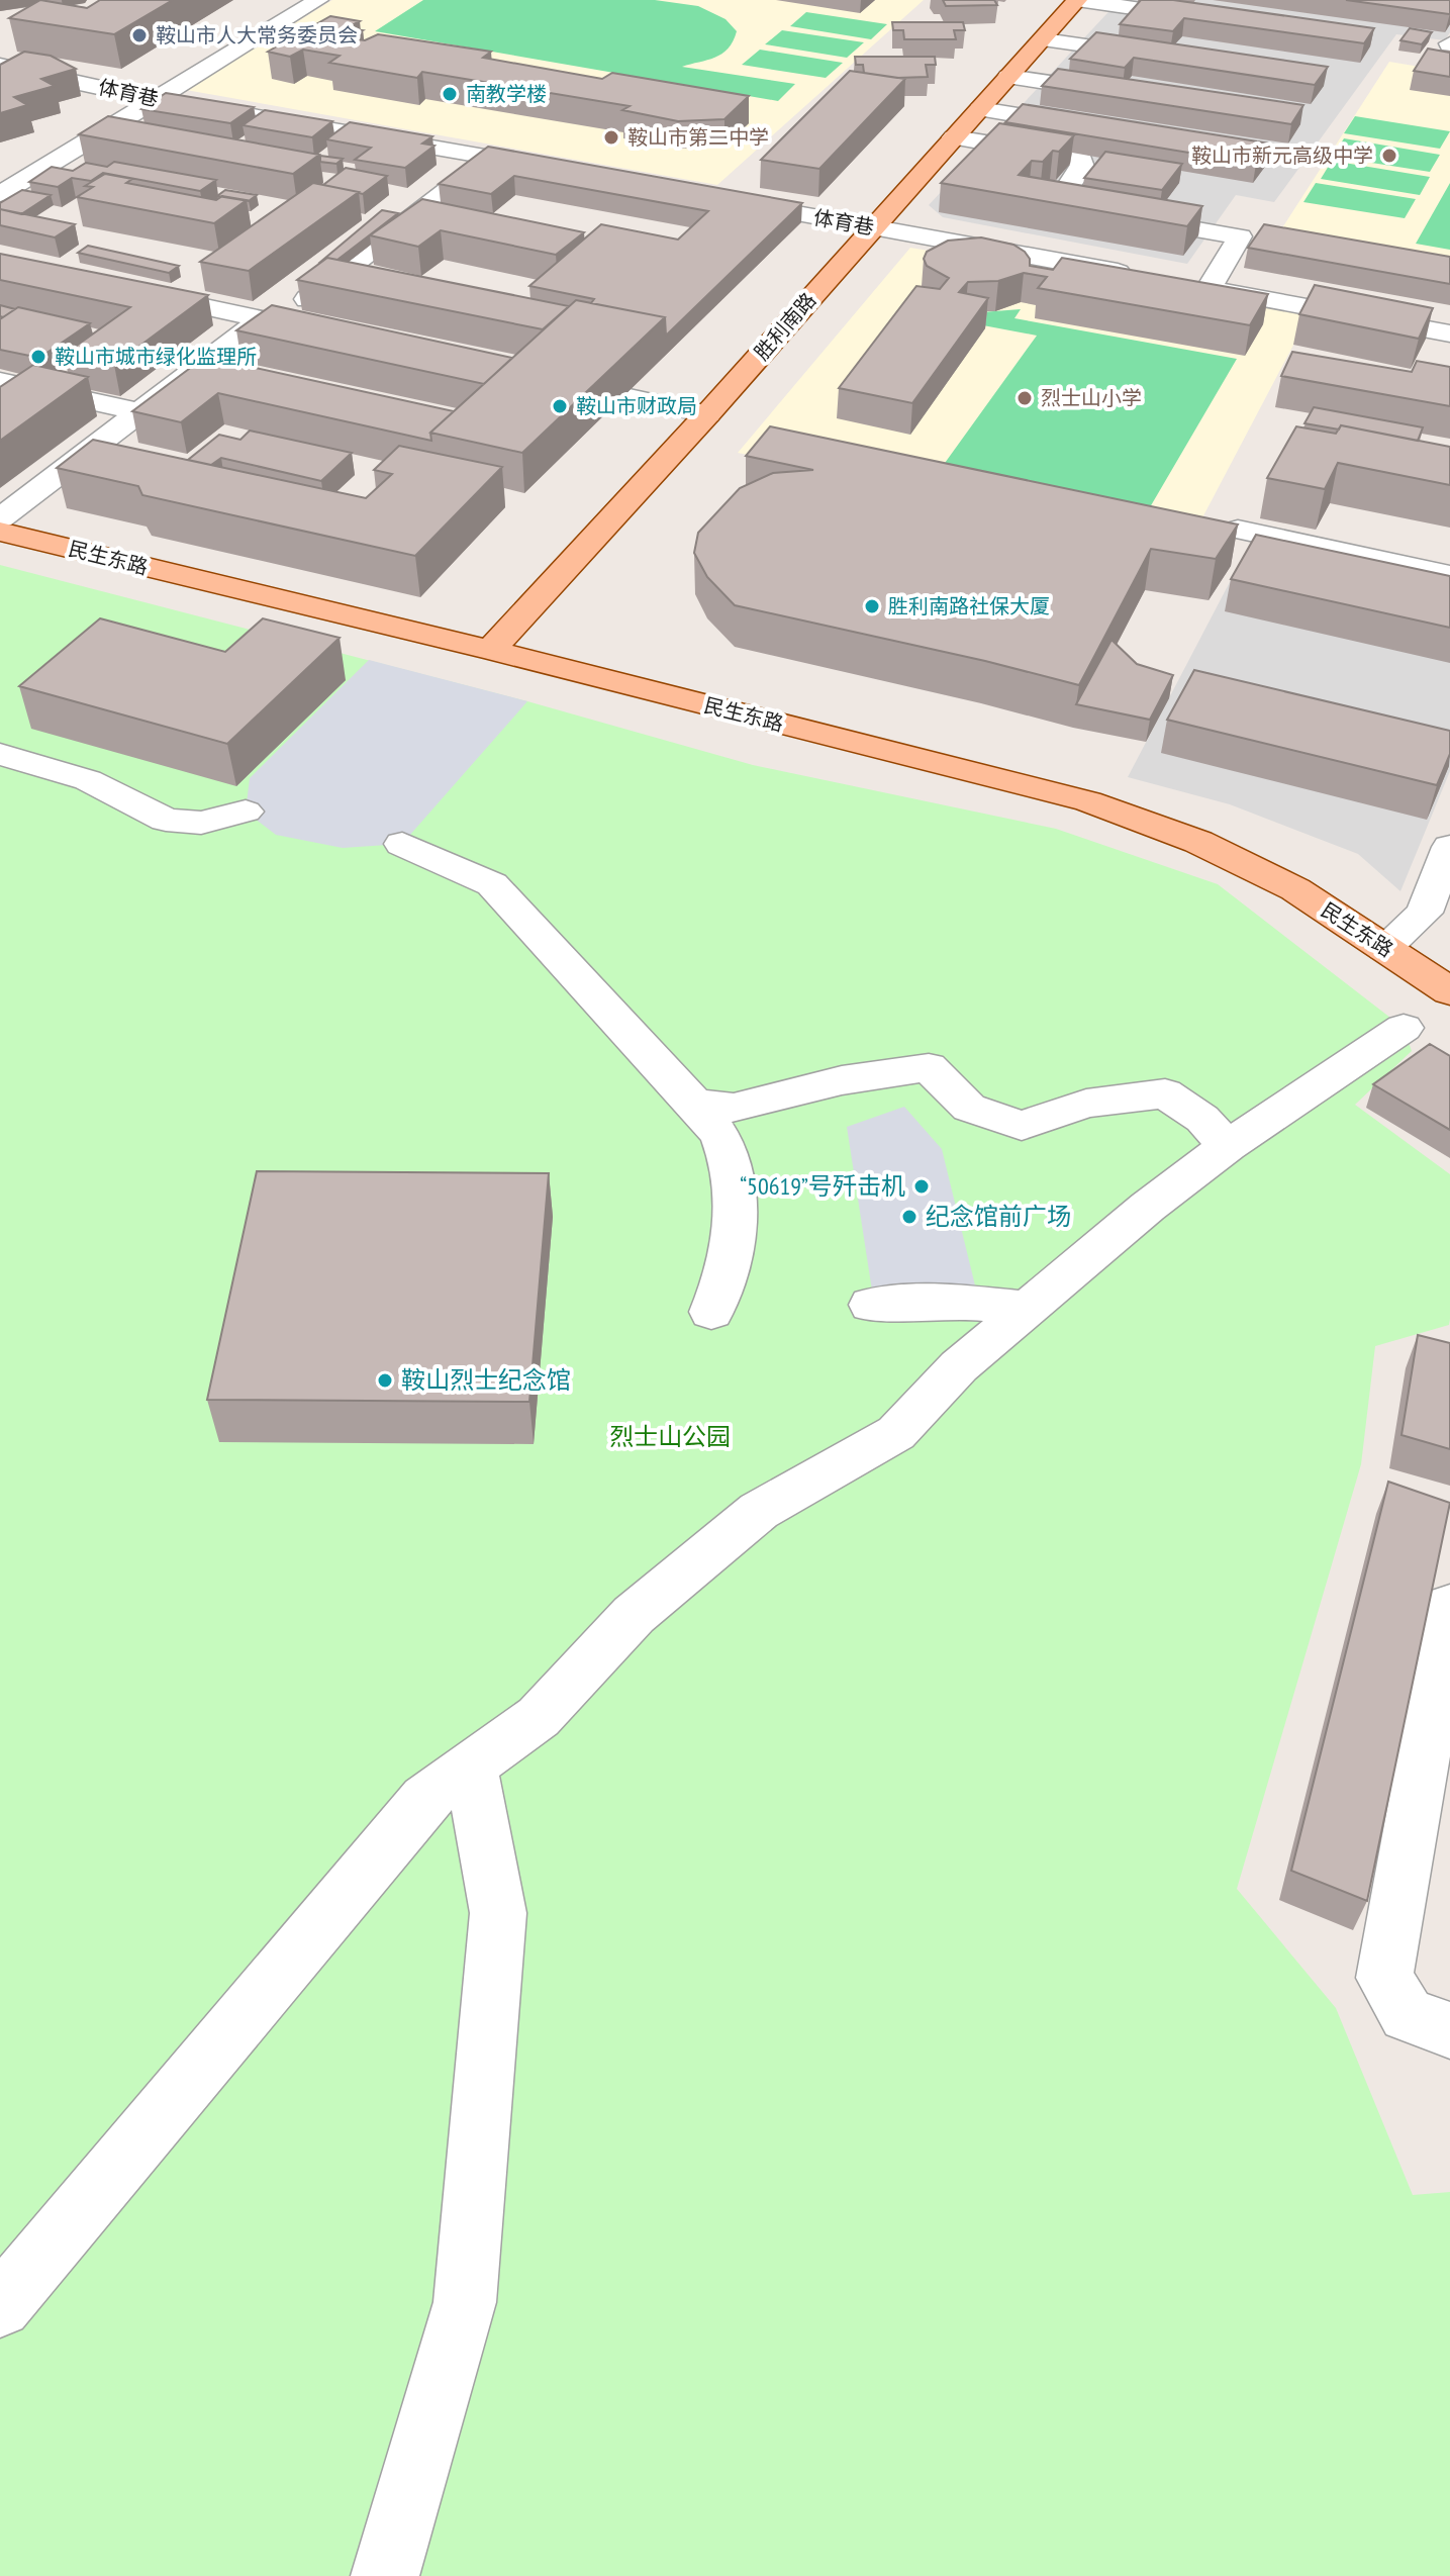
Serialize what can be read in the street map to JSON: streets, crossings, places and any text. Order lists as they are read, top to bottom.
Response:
{
  "streets": {
    "main road": ["胜利南路", "民生东路"],
    "street": ["体育巷"]
  },
  "crossings": [
    ["体育巷", "胜利南路"],
    ["胜利南路", "民生东路"]
  ],
  "parks": ["烈士山公园"],
  "places": [
    "鞍山市人大常务委员会",
    "南教学楼",
    "鞍山市第二中学",
    "鞍山市新元高级中学",
    "鞍山市城市绿化监理所",
    "烈士山小学",
    "鞍山市财政局",
    "胜利南路社保大厦",
    "“50619”号歼击机",
    "纪念馆前广场",
    "鞍山烈士纪念馆"
  ]
}
